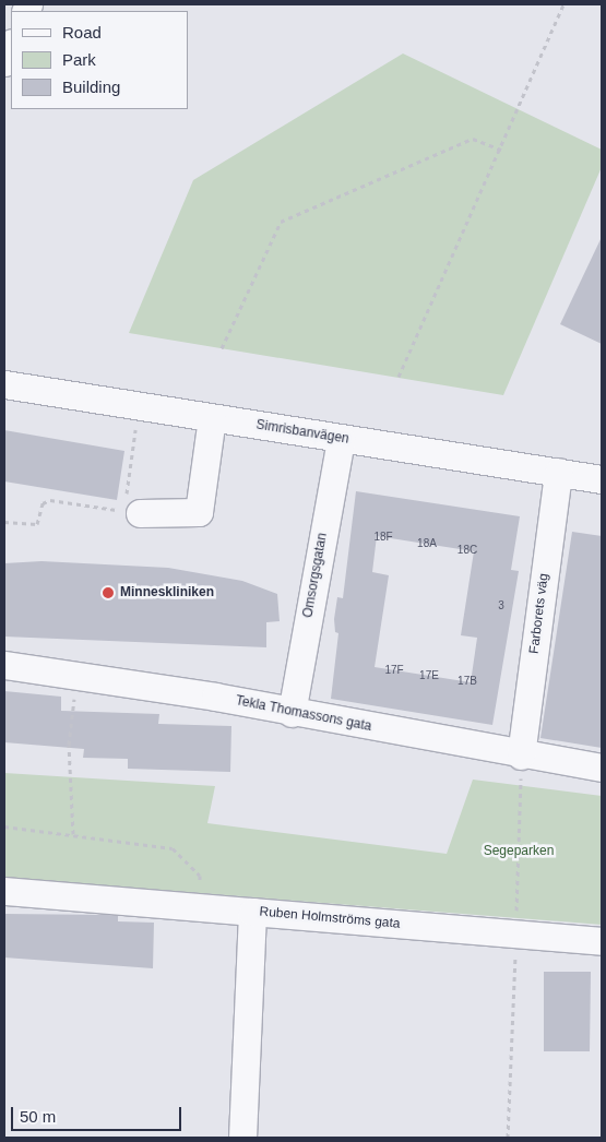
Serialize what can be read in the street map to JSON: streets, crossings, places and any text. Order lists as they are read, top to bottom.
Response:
{
  "streets": {
    "street": [
      "Simrisbanvägen",
      "Omsorgsgatan",
      "Farborets väg",
      "Tekla Thomassons gata",
      "Ruben Holmströms gata"
    ]
  },
  "crossings": [
    ["Simrisbanvägen", "Omsorgsgatan"],
    ["Simrisbanvägen", "Farborets väg"],
    ["Omsorgsgatan", "Tekla Thomassons gata"],
    ["Farborets väg", "Tekla Thomassons gata"]
  ],
  "parks": ["Segeparken"],
  "places": ["Minneskliniken"],
  "house_numbers": [
    "18F",
    "18A",
    "18C",
    "3",
    "17F",
    "17E",
    "17B"
  ],
  "legend": ["Road", "Park", "Building"],
  "scale_bar": "50 m"
}
